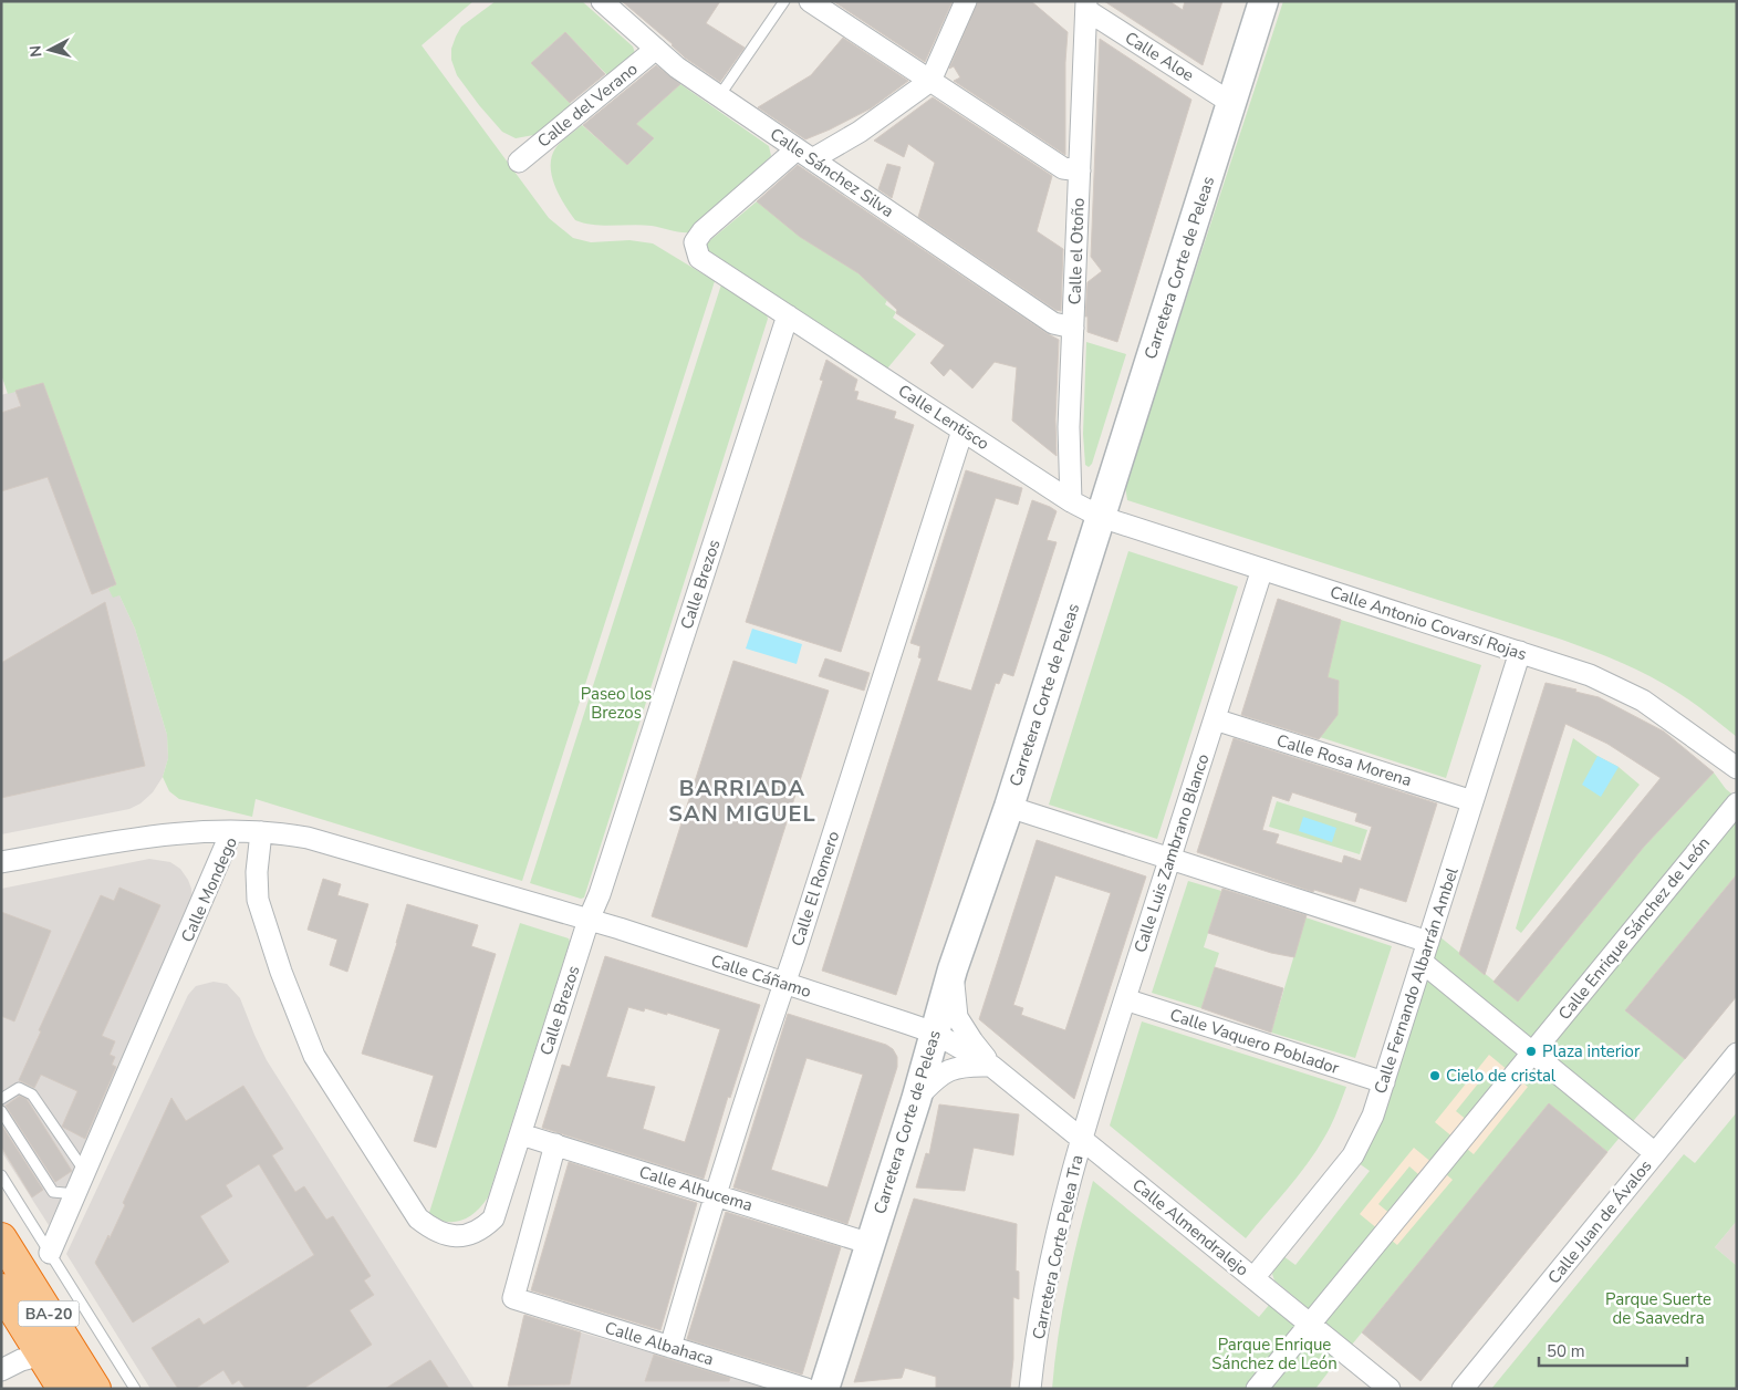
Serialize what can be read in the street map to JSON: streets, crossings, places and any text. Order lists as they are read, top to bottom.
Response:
{
  "streets": {
    "highway": ["BA-20"],
    "street": [
      "Calle Aloe",
      "Calle del Verano",
      "Calle Sánchez Silva",
      "Calle el Otoño",
      "Carretera Corte de Peleas",
      "Calle Lentisco",
      "Calle Brezos",
      "Calle Antonio Covarsí Rojas",
      "Calle Rosa Morena",
      "Calle Luis Zambrano Blanco",
      "Calle El Romero",
      "Calle Mondego",
      "Calle Enrique Sánchez de León",
      "Calle Cáñamo",
      "Calle Fernando Albarrán Ambel",
      "Calle Vaquero Poblador",
      "Calle Alhucema",
      "Calle Juan de Ávalos",
      "Calle Almendralejo",
      "Carretera Corte Pelea Tra",
      "Calle Albahaca"
    ]
  },
  "crossings": [
    ["Calle Aloe", "Calle el Otoño"],
    ["Calle Aloe", "Carretera Corte de Peleas"],
    ["Calle del Verano", "Calle Sánchez Silva"],
    ["Calle Sánchez Silva", "Calle el Otoño"],
    ["Calle Sánchez Silva", "Calle Lentisco"],
    ["Calle el Otoño", "Calle Lentisco"],
    ["Carretera Corte de Peleas", "Calle Lentisco"],
    ["Carretera Corte de Peleas", "Calle Antonio Covarsí Rojas"],
    ["Carretera Corte de Peleas", "Calle Cáñamo"],
    ["Carretera Corte de Peleas", "Calle Alhucema"],
    ["Carretera Corte de Peleas", "Calle Almendralejo"],
    ["Calle Lentisco", "Calle Brezos"],
    ["Calle Lentisco", "Calle Antonio Covarsí Rojas"],
    ["Calle Lentisco", "Calle El Romero"],
    ["Calle Brezos", "Calle Mondego"],
    ["Calle Brezos", "Calle Cáñamo"],
    ["Calle Brezos", "Calle Alhucema"],
    ["Calle Antonio Covarsí Rojas", "Calle Luis Zambrano Blanco"],
    ["Calle Antonio Covarsí Rojas", "Calle Fernando Albarrán Ambel"],
    ["Calle Rosa Morena", "Calle Luis Zambrano Blanco"],
    ["Calle Rosa Morena", "Calle Fernando Albarrán Ambel"],
    ["Calle Luis Zambrano Blanco", "Calle Vaquero Poblador"],
    ["Calle Luis Zambrano Blanco", "Calle Almendralejo"],
    ["Calle Luis Zambrano Blanco", "Carretera Corte Pelea Tra"],
    ["Calle El Romero", "Calle Cáñamo"],
    ["Calle El Romero", "Calle Alhucema"],
    ["Calle El Romero", "Calle Albahaca"],
    ["Calle Mondego", "Calle Cáñamo"],
    ["Calle Enrique Sánchez de León", "Calle Almendralejo"],
    ["Calle Cáñamo", "Calle Almendralejo"],
    ["Calle Fernando Albarrán Ambel", "Calle Vaquero Poblador"],
    ["Calle Fernando Albarrán Ambel", "Calle Almendralejo"],
    ["Calle Alhucema", "Calle Albahaca"],
    ["Calle Almendralejo", "Carretera Corte Pelea Tra"]
  ],
  "districts": ["BARRIADA SAN MIGUEL"],
  "parks": ["Paseo los Brezos", "Parque Suerte de Saavedra", "Parque Enrique Sánchez de León"],
  "places": ["Plaza interior", "Cielo de cristal"],
  "scale_bar": "50 m",
  "north": "left"
}
